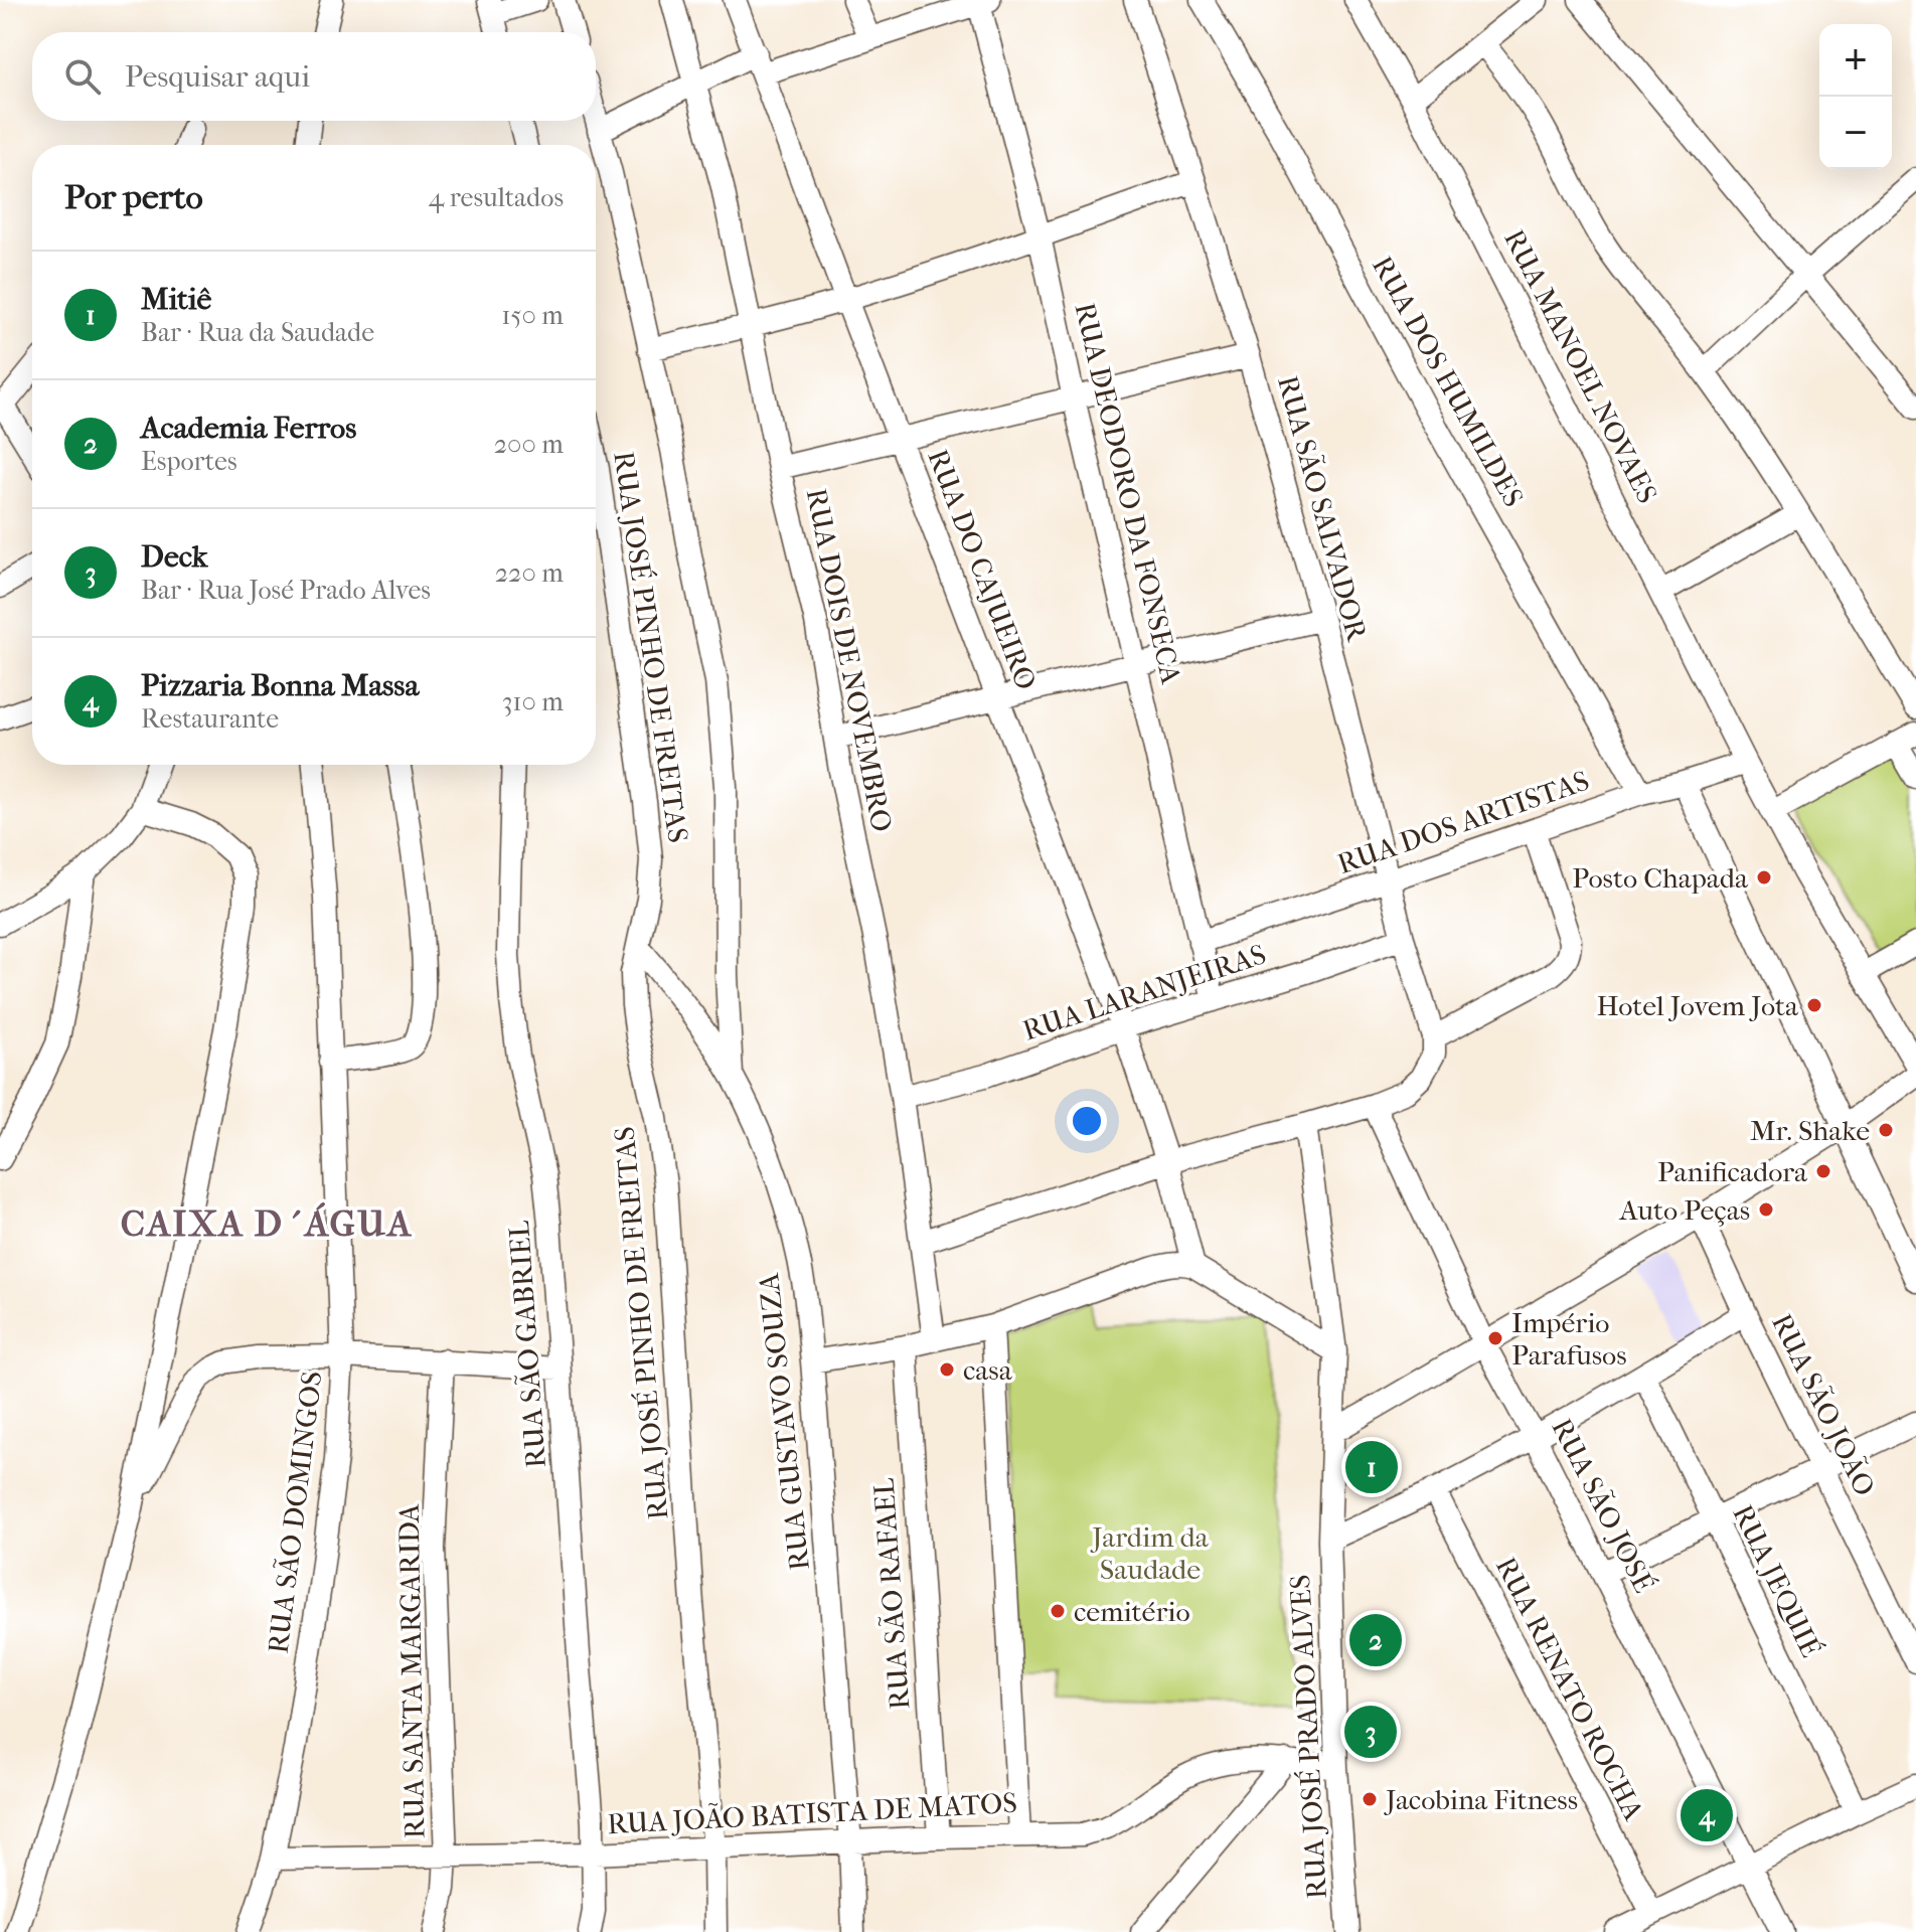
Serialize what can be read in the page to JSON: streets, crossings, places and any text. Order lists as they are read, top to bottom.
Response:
{
  "streets": {
    "street": [
      "RUA MANOEL NOVAES",
      "RUA DOS HUMILDES",
      "RUA DEODORO DA FONSECA",
      "RUA SÃO SALVADOR",
      "RUA DO CAJUEIRO",
      "RUA JOSÉ PINHO DE FREITAS",
      "RUA DOIS DE NOVEMBRO",
      "RUA DOS ARTISTAS",
      "RUA LARANJEIRAS",
      "RUA SÃO GABRIEL",
      "RUA SÃO JOÃO",
      "RUA GUSTAVO SOUZA",
      "RUA SÃO JOSÉ",
      "RUA SÃO DOMINGOS",
      "RUA JEQUIÉ",
      "RUA SÃO RAFAEL",
      "RUA SANTA MARGARIDA",
      "RUA RENATO ROCHA",
      "RUA JOSÉ PRADO ALVES",
      "RUA JOÃO BATISTA DE MATOS"
    ]
  },
  "crossings": [
    ["RUA MANOEL NOVAES", "RUA DOS ARTISTAS"],
    ["RUA DOS HUMILDES", "RUA DOS ARTISTAS"],
    ["RUA DEODORO DA FONSECA", "RUA DOS ARTISTAS"],
    ["RUA DEODORO DA FONSECA", "RUA LARANJEIRAS"],
    ["RUA SÃO SALVADOR", "RUA DOS ARTISTAS"],
    ["RUA SÃO SALVADOR", "RUA LARANJEIRAS"],
    ["RUA DO CAJUEIRO", "RUA LARANJEIRAS"],
    ["RUA JOSÉ PINHO DE FREITAS", "RUA GUSTAVO SOUZA"],
    ["RUA JOSÉ PINHO DE FREITAS", "RUA JOÃO BATISTA DE MATOS"],
    ["RUA DOIS DE NOVEMBRO", "RUA LARANJEIRAS"],
    ["RUA SÃO GABRIEL", "RUA JOÃO BATISTA DE MATOS"],
    ["RUA GUSTAVO SOUZA", "RUA JOÃO BATISTA DE MATOS"],
    ["RUA SÃO DOMINGOS", "RUA JOÃO BATISTA DE MATOS"],
    ["RUA SÃO RAFAEL", "RUA JOÃO BATISTA DE MATOS"],
    ["RUA SANTA MARGARIDA", "RUA JOÃO BATISTA DE MATOS"],
    ["RUA JOSÉ PRADO ALVES", "RUA JOÃO BATISTA DE MATOS"]
  ],
  "districts": ["CAIXA D´ÁGUA"],
  "parks": ["Jardim da Saudade"],
  "places": [
    "Posto Chapada",
    "Hotel Jovem Jota",
    "Mr. Shake",
    "Panificadora",
    "Auto Peças",
    "Império Parafusos",
    "casa",
    "cemitério",
    "Jacobina Fitness"
  ],
  "page": {
    "map_buttons": ["+", "−"],
    "search": "Pesquisar aqui",
    "heading": ["Por perto", "4 resultados"],
    "list": [
      {
        "mark": "1",
        "name": "Mitiê",
        "note": "Bar · Rua da Saudade",
        "value": "150 m"
      },
      {
        "mark": "2",
        "name": "Academia Ferros",
        "note": "Esportes",
        "value": "200 m"
      },
      {
        "mark": "3",
        "name": "Deck",
        "note": "Bar · Rua José Prado Alves",
        "value": "220 m"
      },
      {
        "mark": "4",
        "name": "Pizzaria Bonna Massa",
        "note": "Restaurante",
        "value": "310 m"
      }
    ],
    "pins": [
      "1",
      "2",
      "3",
      "4"
    ]
  }
}
